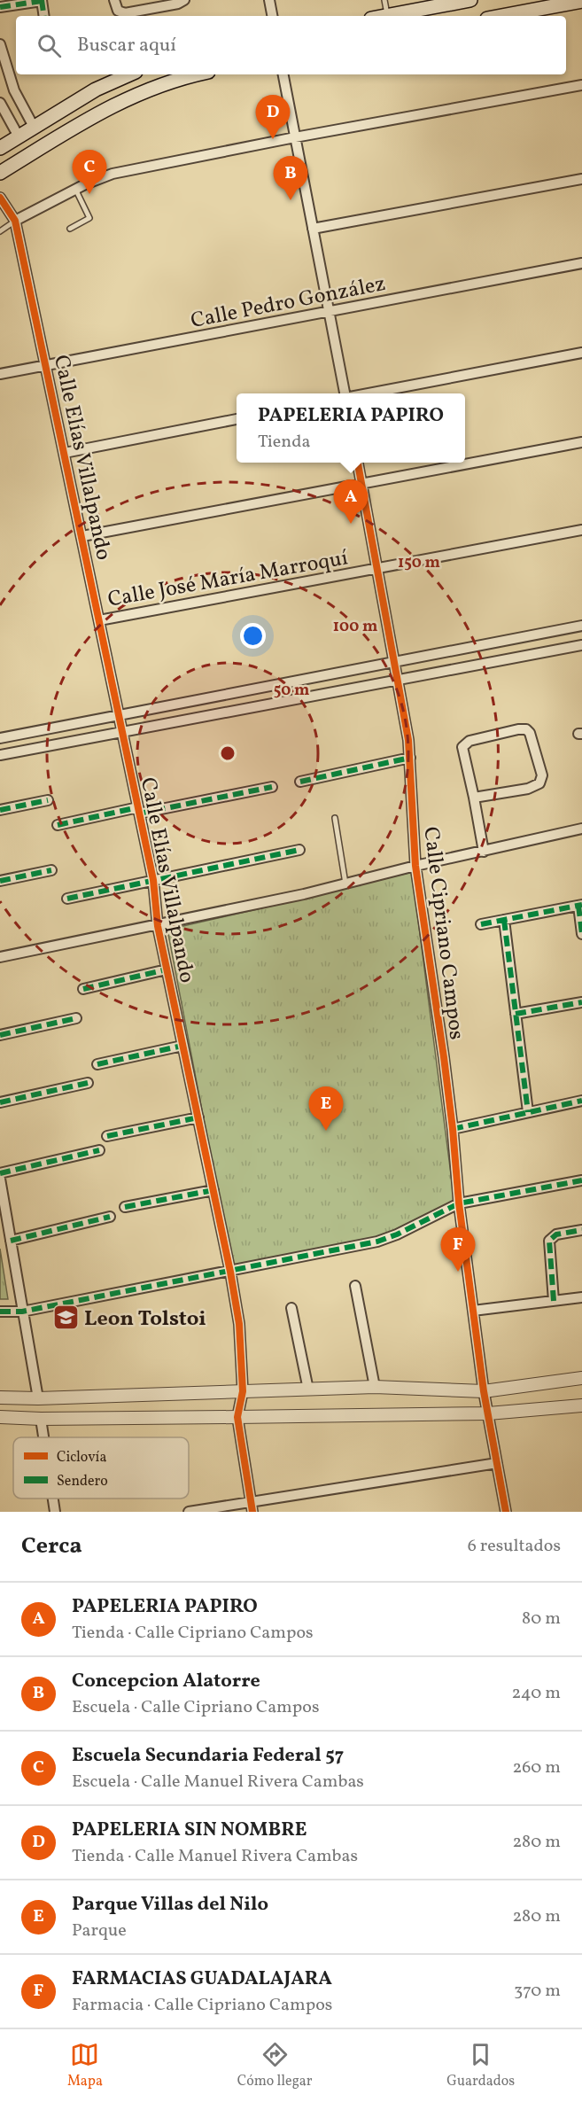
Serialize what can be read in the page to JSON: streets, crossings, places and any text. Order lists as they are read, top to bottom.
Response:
{
  "streets": {
    "street": [
      "Calle Pedro González",
      "Calle Elías Villalpando",
      "Calle José María Marroquí",
      "Calle Cipriano Campos"
    ]
  },
  "crossings": [
    ["Calle Pedro González", "Calle Elías Villalpando"],
    ["Calle Elías Villalpando", "Calle José María Marroquí"],
    ["Calle José María Marroquí", "Calle Cipriano Campos"]
  ],
  "places": {
    "school or university": ["Leon Tolstoi"]
  },
  "legend": ["Ciclovía", "Sendero"],
  "page": {
    "search": "Buscar aquí",
    "pins": [
      "D",
      "C",
      "B",
      "A",
      "E",
      "F"
    ],
    "popup": ["PAPELERIA PAPIRO", "Tienda"],
    "heading": ["Cerca", "6 resultados"],
    "list": [
      {
        "mark": "A",
        "name": "PAPELERIA PAPIRO",
        "note": "Tienda · Calle Cipriano Campos",
        "value": "80 m"
      },
      {
        "mark": "B",
        "name": "Concepcion Alatorre",
        "note": "Escuela · Calle Cipriano Campos",
        "value": "240 m"
      },
      {
        "mark": "C",
        "name": "Escuela Secundaria Federal 57",
        "note": "Escuela · Calle Manuel Rivera Cambas",
        "value": "260 m"
      },
      {
        "mark": "D",
        "name": "PAPELERIA SIN NOMBRE",
        "note": "Tienda · Calle Manuel Rivera Cambas",
        "value": "280 m"
      },
      {
        "mark": "E",
        "name": "Parque Villas del Nilo",
        "note": "Parque",
        "value": "280 m"
      },
      {
        "mark": "F",
        "name": "FARMACIAS GUADALAJARA",
        "note": "Farmacia · Calle Cipriano Campos",
        "value": "370 m"
      }
    ],
    "nav": ["Mapa", "Cómo llegar", "Guardados"]
  },
  "rings": ["150 m", "100 m", "50 m"]
}
